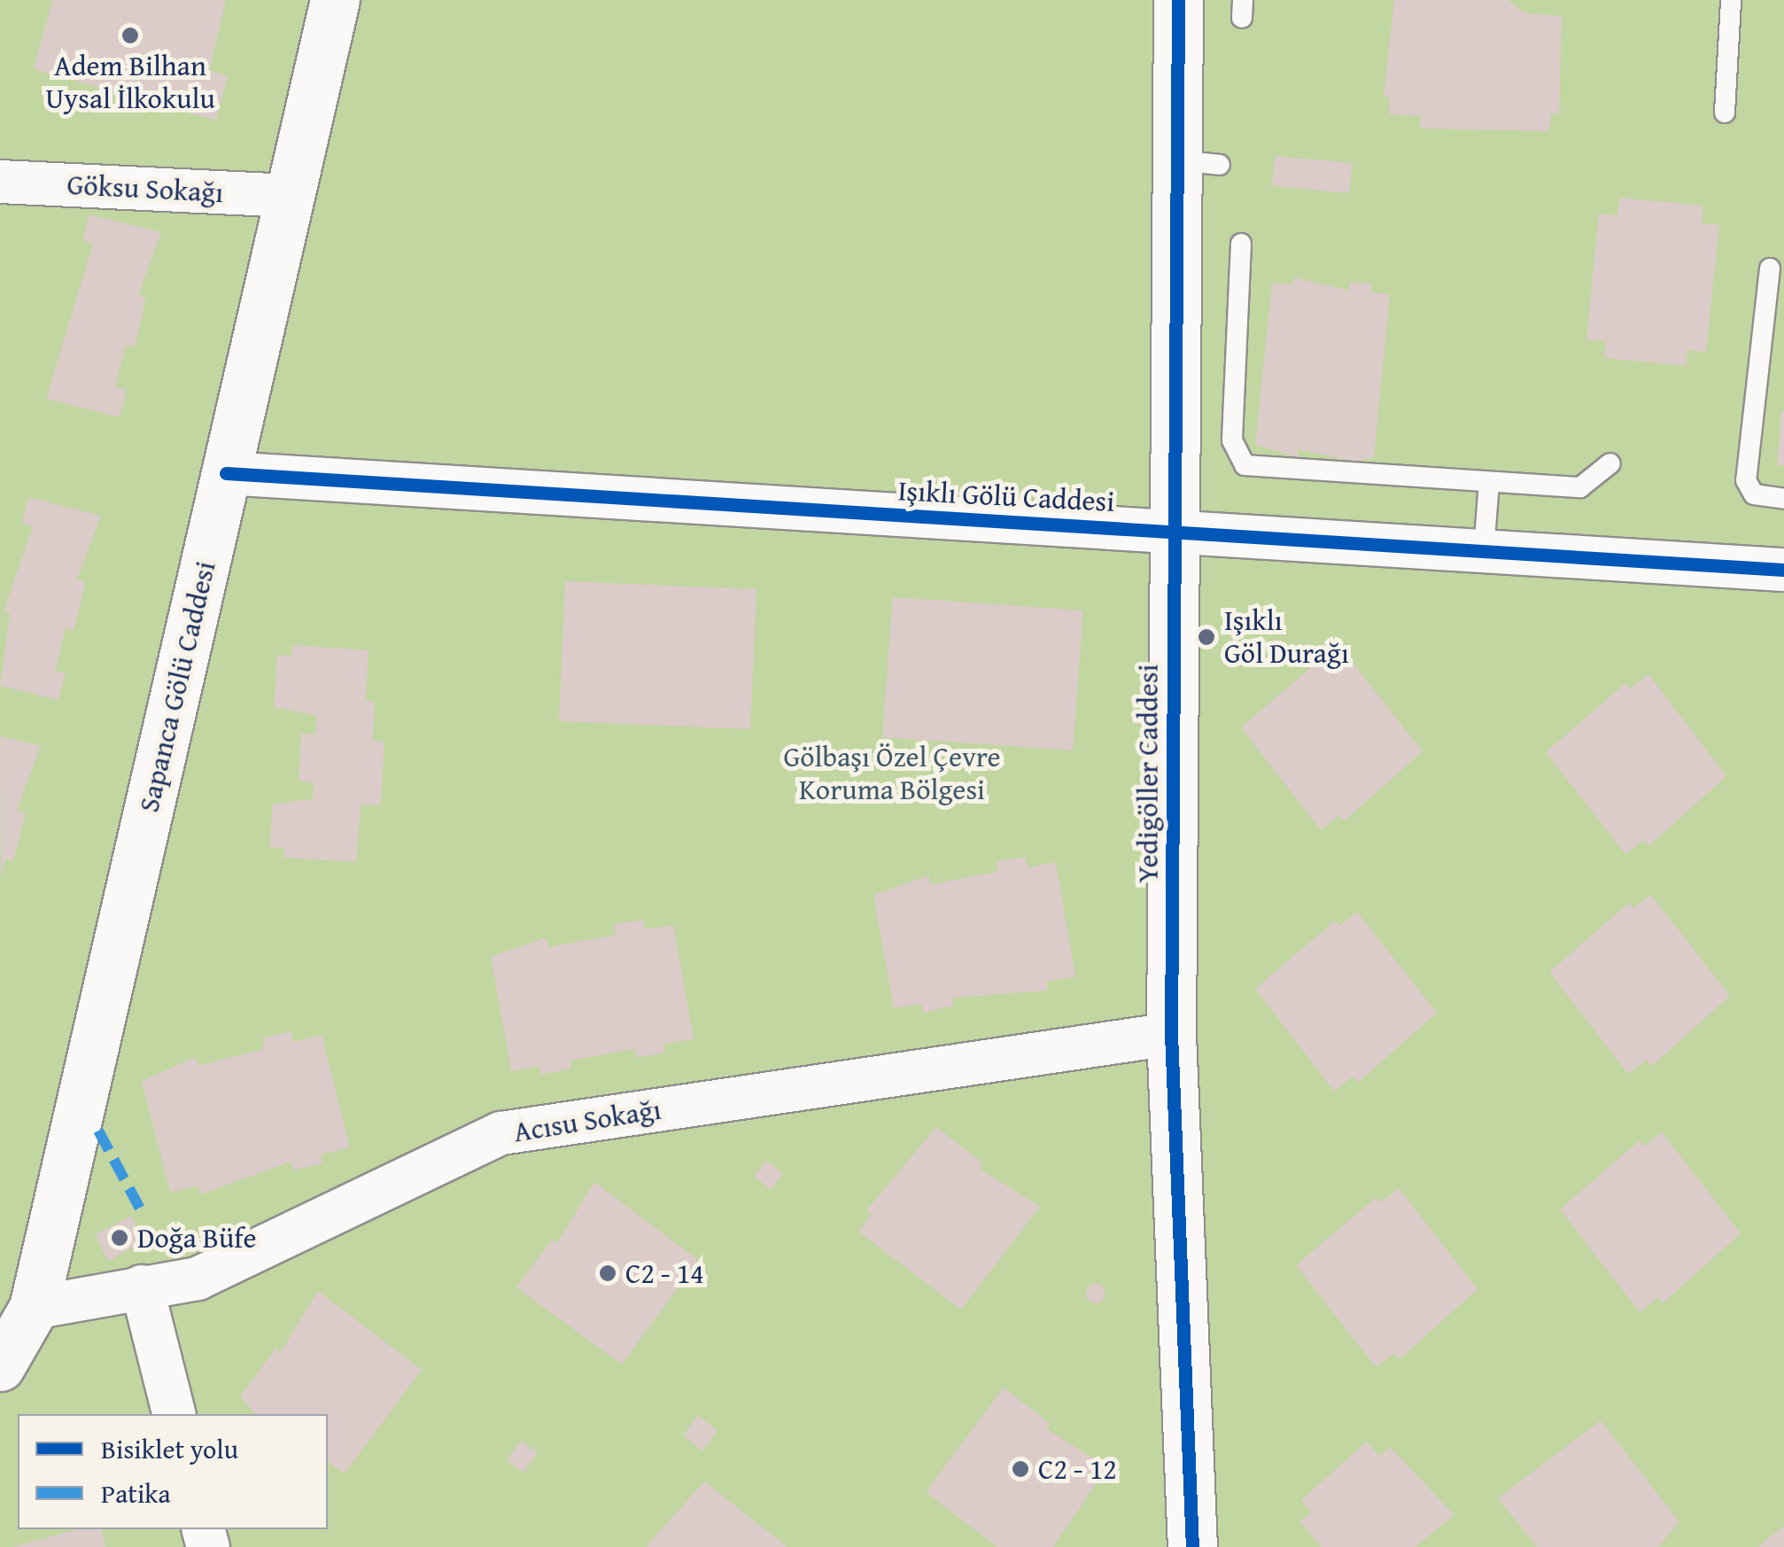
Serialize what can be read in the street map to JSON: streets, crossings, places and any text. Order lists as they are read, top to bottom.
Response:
{
  "streets": {
    "street": [
      "Göksu Sokağı",
      "Işıklı Gölü Caddesi",
      "Sapanca Gölü Caddesi",
      "Yedigöller Caddesi",
      "Acısu Sokağı"
    ]
  },
  "crossings": [
    ["Göksu Sokağı", "Sapanca Gölü Caddesi"],
    ["Işıklı Gölü Caddesi", "Sapanca Gölü Caddesi"],
    ["Işıklı Gölü Caddesi", "Yedigöller Caddesi"],
    ["Sapanca Gölü Caddesi", "Acısu Sokağı"],
    ["Yedigöller Caddesi", "Acısu Sokağı"]
  ],
  "parks": ["Gölbaşı Özel Çevre Koruma Bölgesi"],
  "places": [
    "Adem Bilhan Uysal İlkokulu",
    "Işıklı Göl Durağı",
    "Doğa Büfe",
    "C2 - 14",
    "C2 - 12"
  ],
  "legend": ["Bisiklet yolu", "Patika"]
}
